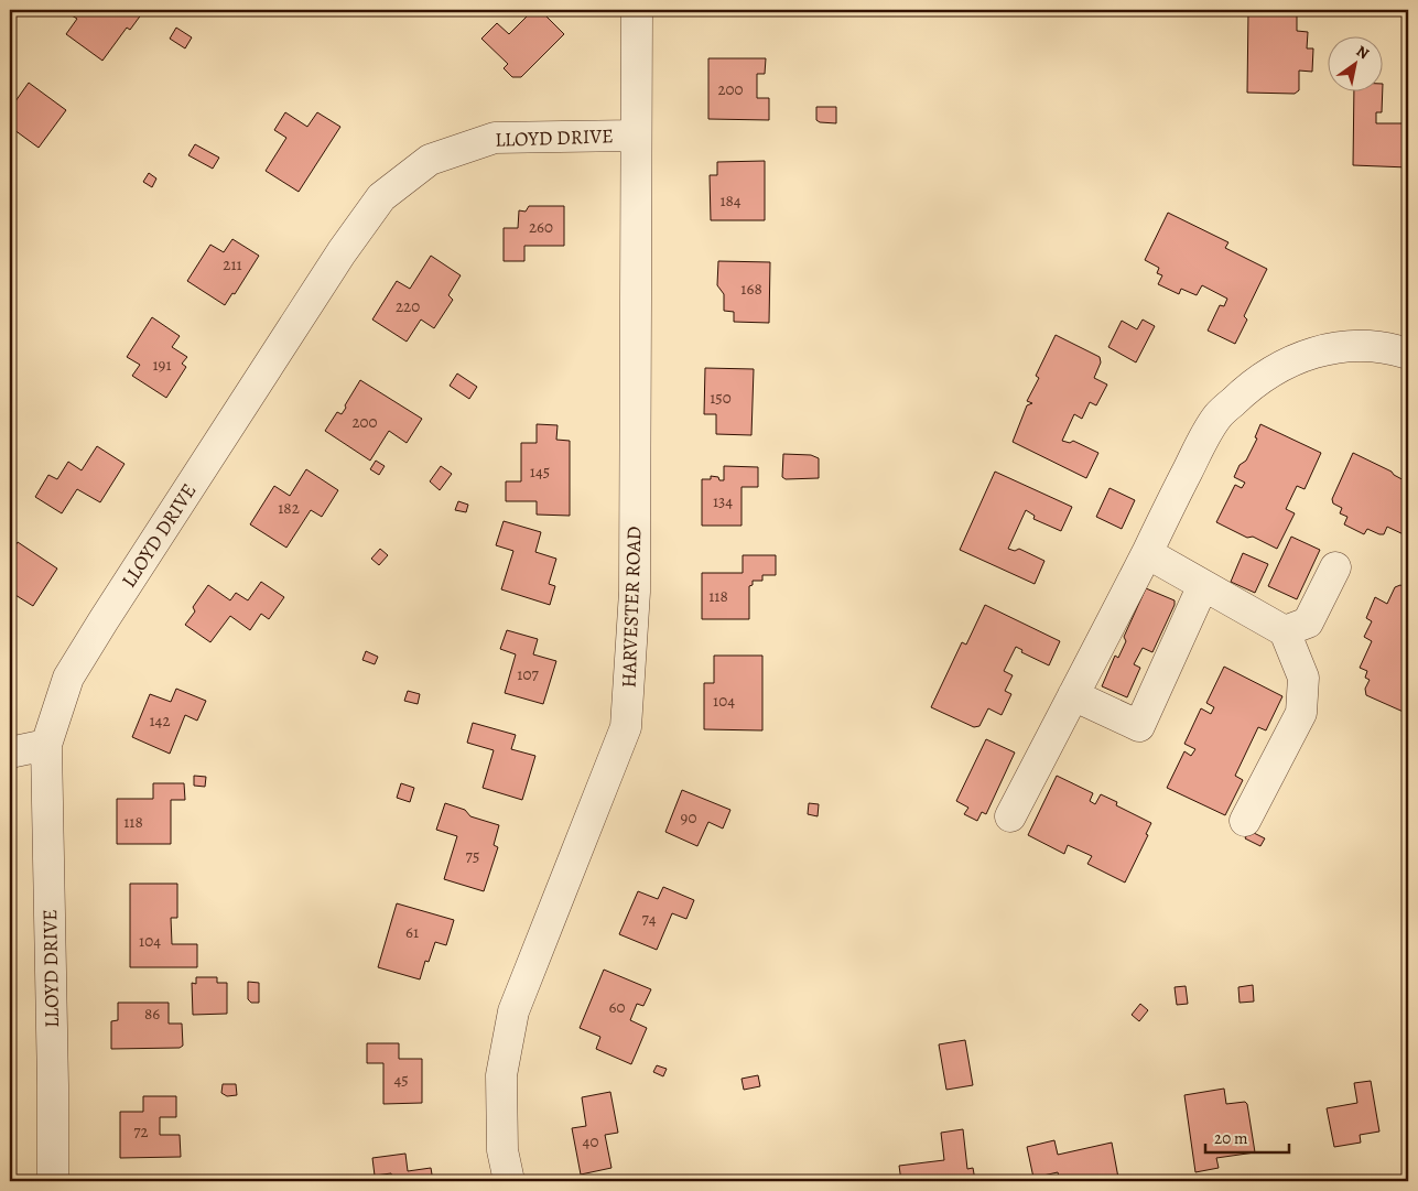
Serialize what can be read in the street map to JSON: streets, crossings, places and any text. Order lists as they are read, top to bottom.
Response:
{
  "streets": {
    "street": ["LLOYD DRIVE", "HARVESTER ROAD"]
  },
  "crossings": [
    ["LLOYD DRIVE", "HARVESTER ROAD"]
  ],
  "house_numbers": [
    "200",
    "184",
    "260",
    "211",
    "168",
    "220",
    "191",
    "150",
    "200",
    "145",
    "134",
    "182",
    "118",
    "107",
    "104",
    "142",
    "90",
    "118",
    "75",
    "74",
    "61",
    "104",
    "60",
    "86",
    "45",
    "72",
    "40"
  ],
  "scale_bar": "20 m",
  "north": "top right"
}
